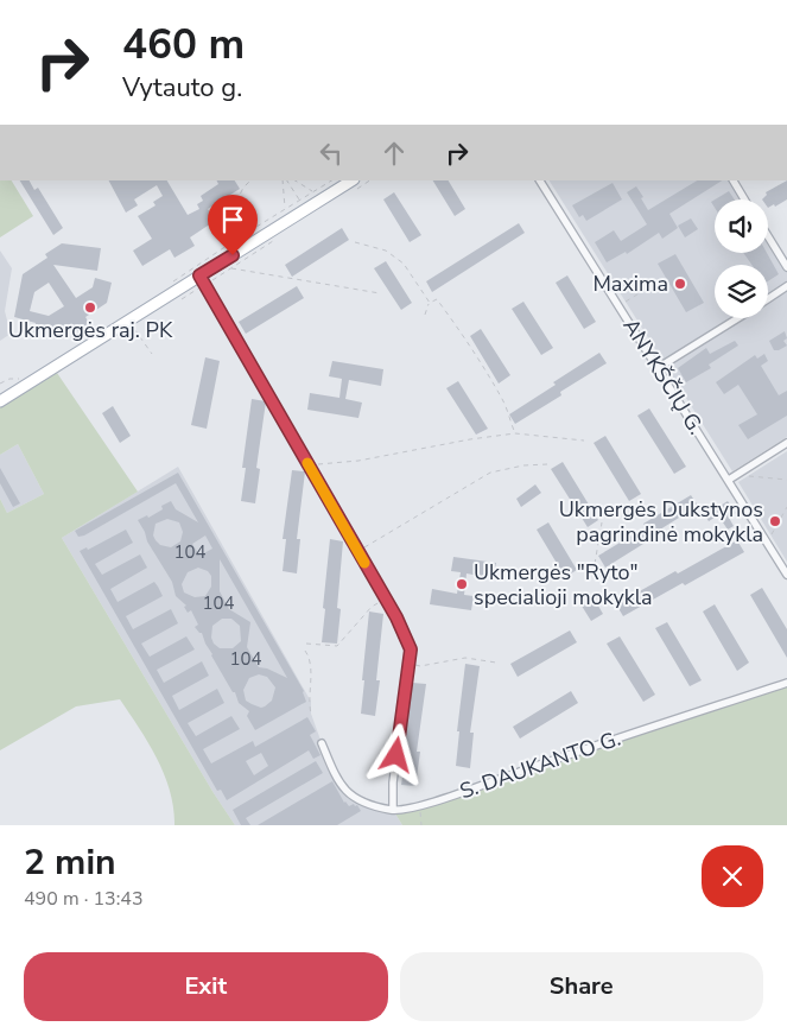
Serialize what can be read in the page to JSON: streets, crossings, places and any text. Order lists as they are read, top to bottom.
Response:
{
  "streets": {
    "street": ["ANYKŠČIŲ G.", "S. DAUKANTO G."]
  },
  "places": [
    "Maxima",
    "Ukmergės raj. PK",
    "Ukmergės Dukstynos pagrindinė mokykla",
    "Ukmergės \"Ryto\" specialioji mokykla"
  ],
  "house_numbers": ["104", "104", "104"],
  "page": {
    "turn": ["460 m", "Vytauto g."],
    "heading": ["2 min", "490 m · 13:43"],
    "buttons": ["Exit", "Share"]
  }
}
